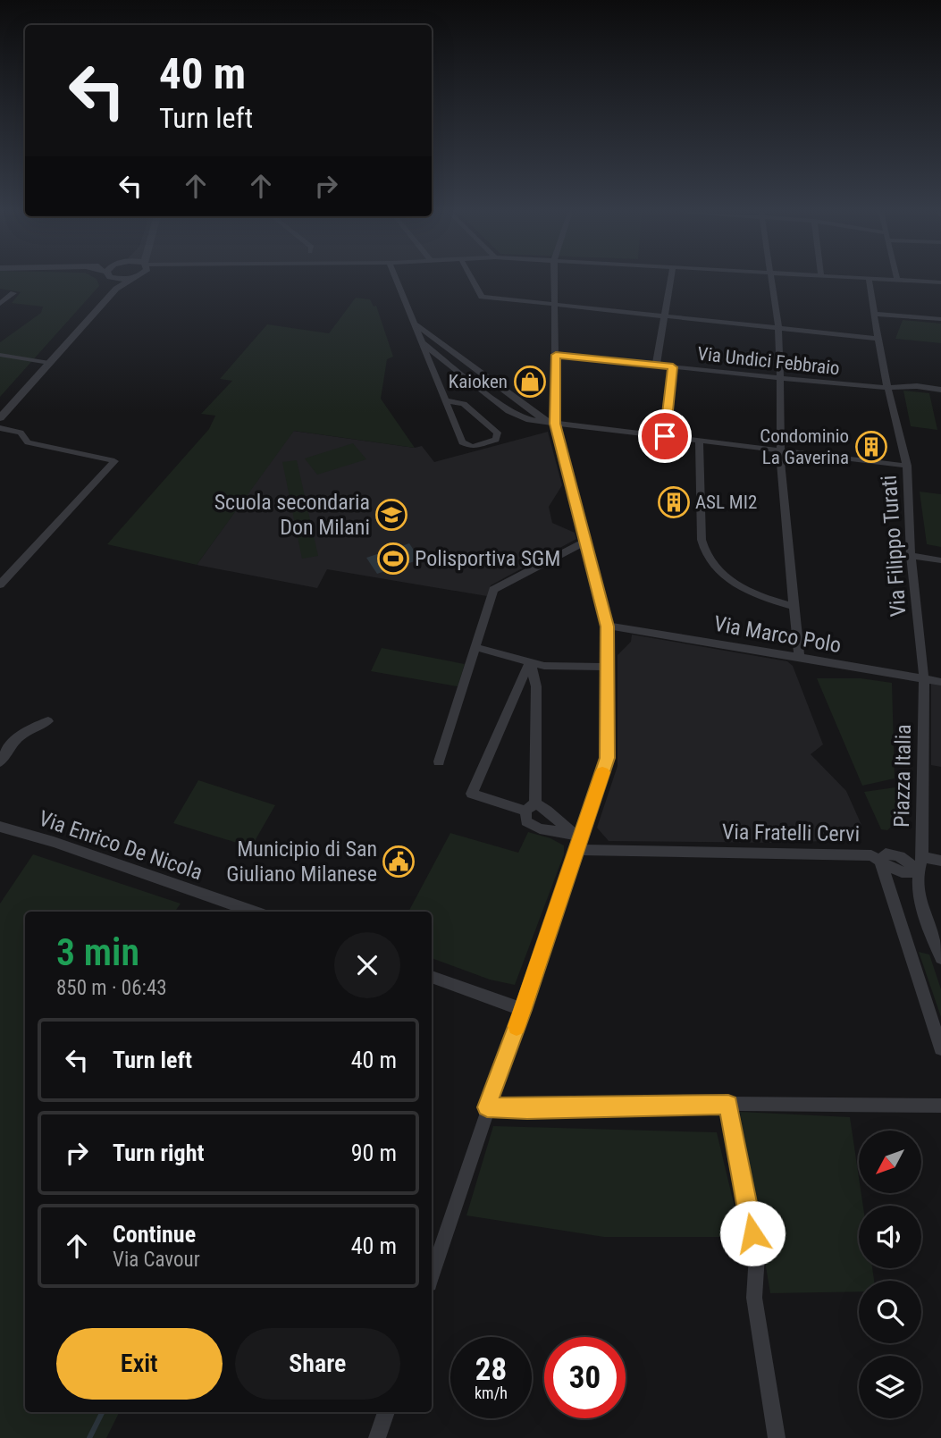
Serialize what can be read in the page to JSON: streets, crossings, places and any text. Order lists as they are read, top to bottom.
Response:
{
  "streets": {
    "street": [
      "Via Undici Febbraio",
      "Via Filippo Turati",
      "Via Marco Polo",
      "Piazza Italia",
      "Via Fratelli Cervi",
      "Via Enrico De Nicola"
    ]
  },
  "crossings": [
    ["Via Undici Febbraio", "Via Filippo Turati"],
    ["Via Filippo Turati", "Via Marco Polo"],
    ["Via Filippo Turati", "Piazza Italia"],
    ["Via Marco Polo", "Piazza Italia"]
  ],
  "places": {
    "shop": ["Kaioken"],
    "building": ["Condominio La Gaverina", "ASL MI2"],
    "school or university": ["Scuola secondaria Don Milani"],
    "sports": ["Polisportiva SGM"],
    "public building": ["Municipio di San Giuliano Milanese"]
  },
  "north": "bottom left",
  "page": {
    "turn": ["40 m", "Turn left"],
    "heading": ["3 min", "850 m · 06:43"],
    "list": [
      {
        "name": "Turn left",
        "value": "40 m"
      },
      {
        "name": "Turn right",
        "value": "90 m"
      },
      {
        "name": "Continue",
        "note": "Via Cavour",
        "value": "40 m"
      }
    ],
    "buttons": ["Exit", "Share"],
    "speed": "28 km/h",
    "limit": "30"
  }
}
